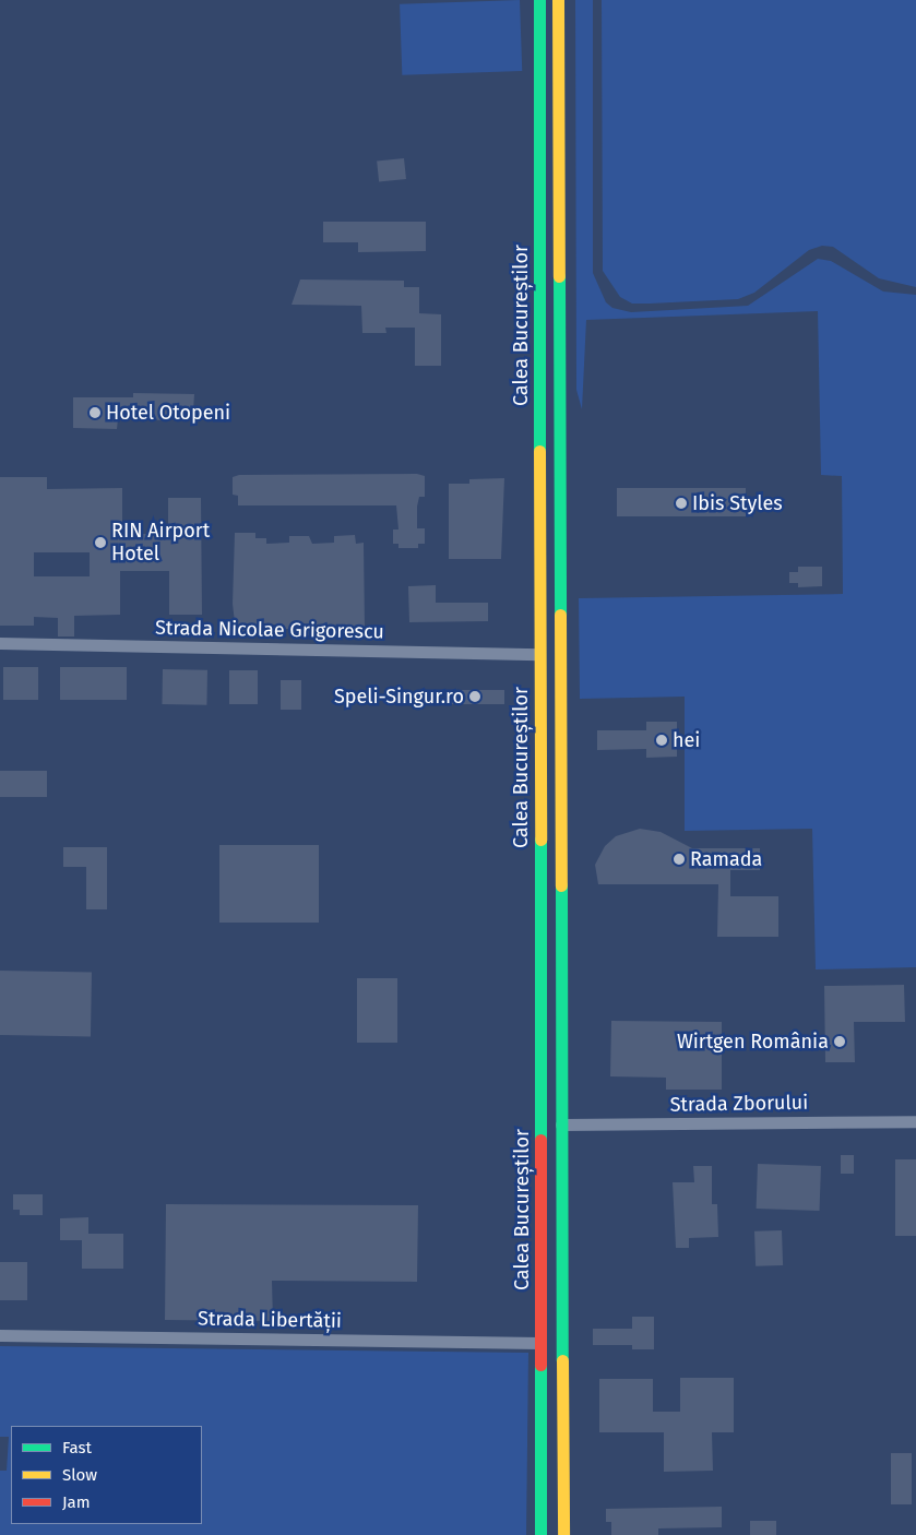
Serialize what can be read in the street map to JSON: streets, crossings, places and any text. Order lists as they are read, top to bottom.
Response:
{
  "streets": {
    "highway": ["Calea Bucureștilor"],
    "street": ["Strada Nicolae Grigorescu", "Strada Zborului", "Strada Libertății"]
  },
  "crossings": [
    ["Calea Bucureștilor", "Strada Nicolae Grigorescu"],
    ["Calea Bucureștilor", "Strada Zborului"],
    ["Calea Bucureștilor", "Strada Libertății"]
  ],
  "places": [
    "Hotel Otopeni",
    "Ibis Styles",
    "RIN Airport Hotel",
    "Speli-Singur.ro",
    "hei",
    "Ramada",
    "Wirtgen România"
  ],
  "legend": ["Fast", "Slow", "Jam"]
}
